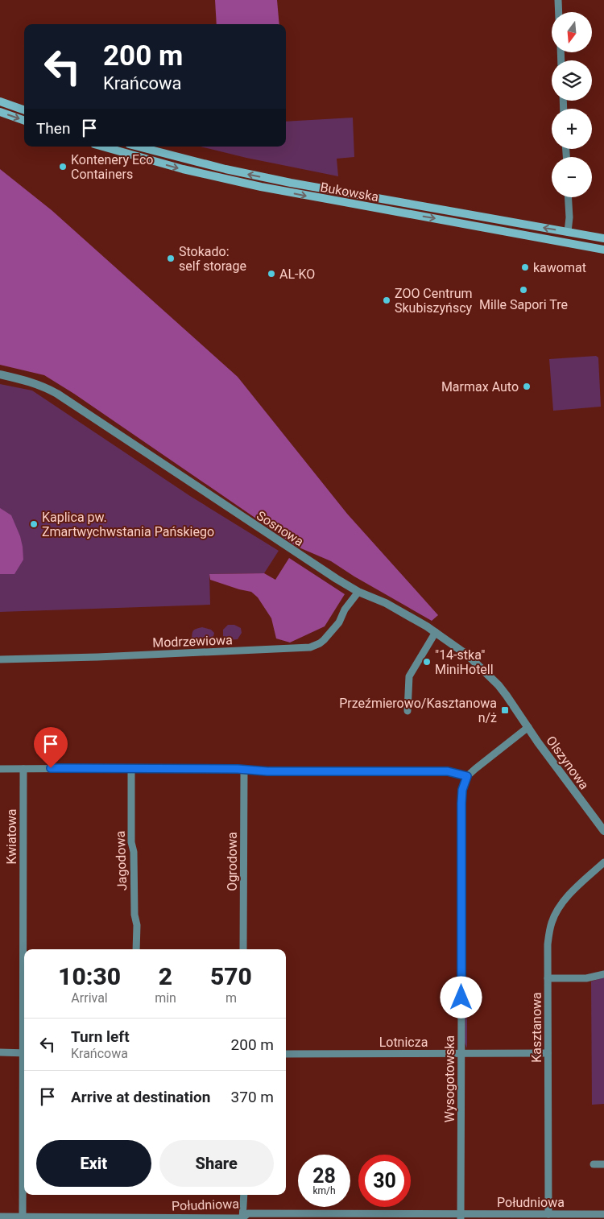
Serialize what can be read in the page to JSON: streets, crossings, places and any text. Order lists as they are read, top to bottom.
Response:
{
  "streets": {
    "main road": ["Bukowska"],
    "street": [
      "Sosnowa",
      "Modrzewiowa",
      "Olszynowa",
      "Kwiatowa",
      "Jagodowa",
      "Ogrodowa",
      "Kasztanowa",
      "Lotnicza",
      "Wysogotowska",
      "Południowa"
    ]
  },
  "crossings": [
    ["Sosnowa", "Modrzewiowa"],
    ["Sosnowa", "Olszynowa"],
    ["Kwiatowa", "Południowa"],
    ["Kasztanowa", "Lotnicza"],
    ["Kasztanowa", "Południowa"],
    ["Lotnicza", "Wysogotowska"],
    ["Wysogotowska", "Południowa"]
  ],
  "places": {
    "other": [
      "Kontenery Eco Containers",
      "Stokado: self storage",
      "kawomat",
      "AL-KO",
      "Mille Sapori Tre",
      "ZOO Centrum Skubiszyńscy",
      "Marmax Auto",
      "Kaplica pw. Zmartwychwstania Pańskiego",
      "\"14-stka\" MiniHotell"
    ],
    "transit": ["Przeźmierowo/Kasztanowa n/ż"]
  },
  "north": "bottom",
  "page": {
    "map_buttons": ["+", "−"],
    "turn": ["200 m", "Krańcowa"],
    "then": "Then",
    "eta": [
      "10:30",
      "Arrival",
      "2",
      "min",
      "570",
      "m"
    ],
    "list": [
      {
        "name": "Turn left",
        "note": "Krańcowa",
        "value": "200 m"
      },
      {
        "name": "Arrive at destination",
        "value": "370 m"
      }
    ],
    "buttons": ["Exit", "Share"],
    "speed": "28 km/h",
    "limit": "30"
  }
}
